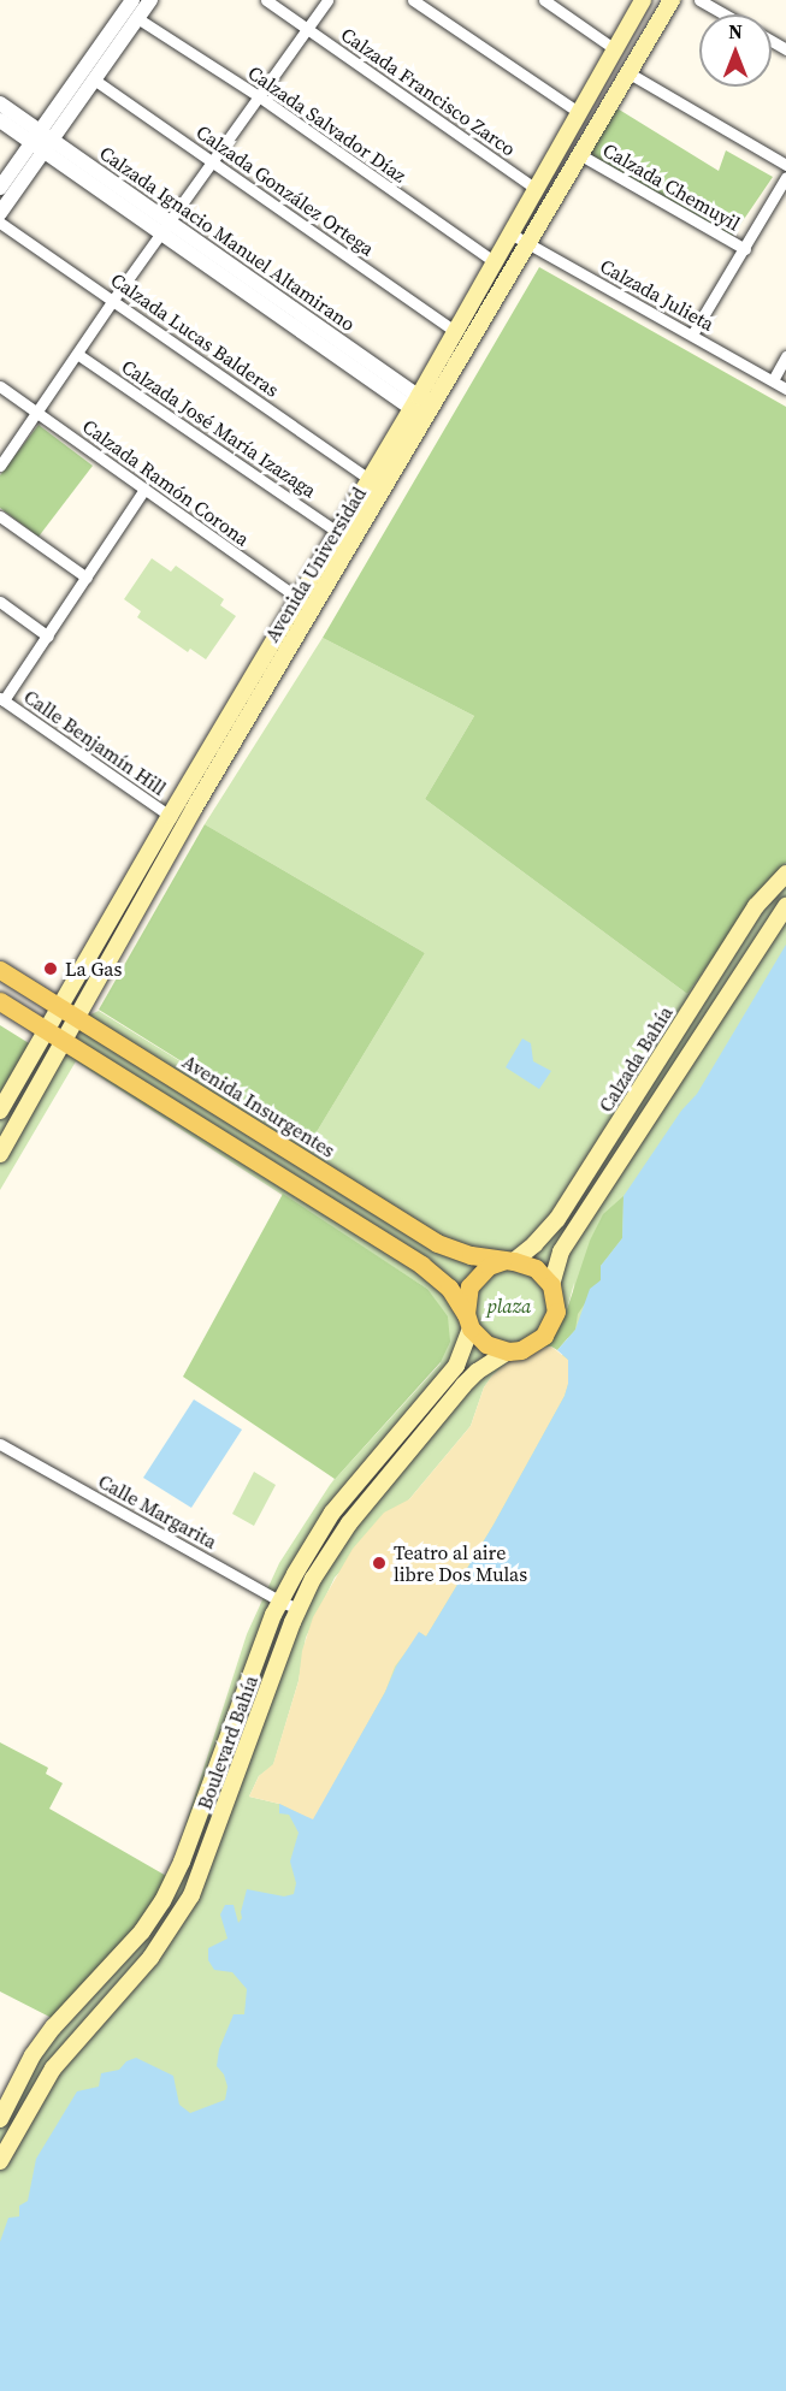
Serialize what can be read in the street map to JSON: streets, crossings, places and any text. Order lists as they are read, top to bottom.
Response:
{
  "streets": {
    "main road": [
      "Avenida Universidad",
      "Calzada Bahía",
      "Avenida Insurgentes",
      "Boulevard Bahía"
    ],
    "street": [
      "Calzada Francisco Zarco",
      "Calzada Salvador Díaz",
      "Calzada Chemuyil",
      "Calzada González Ortega",
      "Calzada Ignacio Manuel Altamirano",
      "Calzada Julieta",
      "Calzada Lucas Balderas",
      "Calzada José María Izazaga",
      "Calzada Ramón Corona",
      "Calle Benjamín Hill",
      "Calle Margarita"
    ]
  },
  "crossings": [
    ["Calzada Francisco Zarco", "Avenida Universidad"],
    ["Calzada Salvador Díaz", "Avenida Universidad"],
    ["Calzada Chemuyil", "Avenida Universidad"],
    ["Calzada González Ortega", "Avenida Universidad"],
    ["Calzada Ignacio Manuel Altamirano", "Avenida Universidad"],
    ["Calzada Julieta", "Avenida Universidad"],
    ["Calzada Lucas Balderas", "Avenida Universidad"],
    ["Calzada José María Izazaga", "Avenida Universidad"],
    ["Calzada Ramón Corona", "Avenida Universidad"],
    ["Avenida Universidad", "Calle Benjamín Hill"],
    ["Avenida Universidad", "Avenida Insurgentes"],
    ["Calzada Bahía", "Avenida Insurgentes"],
    ["Calzada Bahía", "Boulevard Bahía"],
    ["Avenida Insurgentes", "Boulevard Bahía"],
    ["Calle Margarita", "Boulevard Bahía"]
  ],
  "parks": ["plaza"],
  "places": ["La Gas", "Teatro al aire libre Dos Mulas"],
  "north": "top"
}
